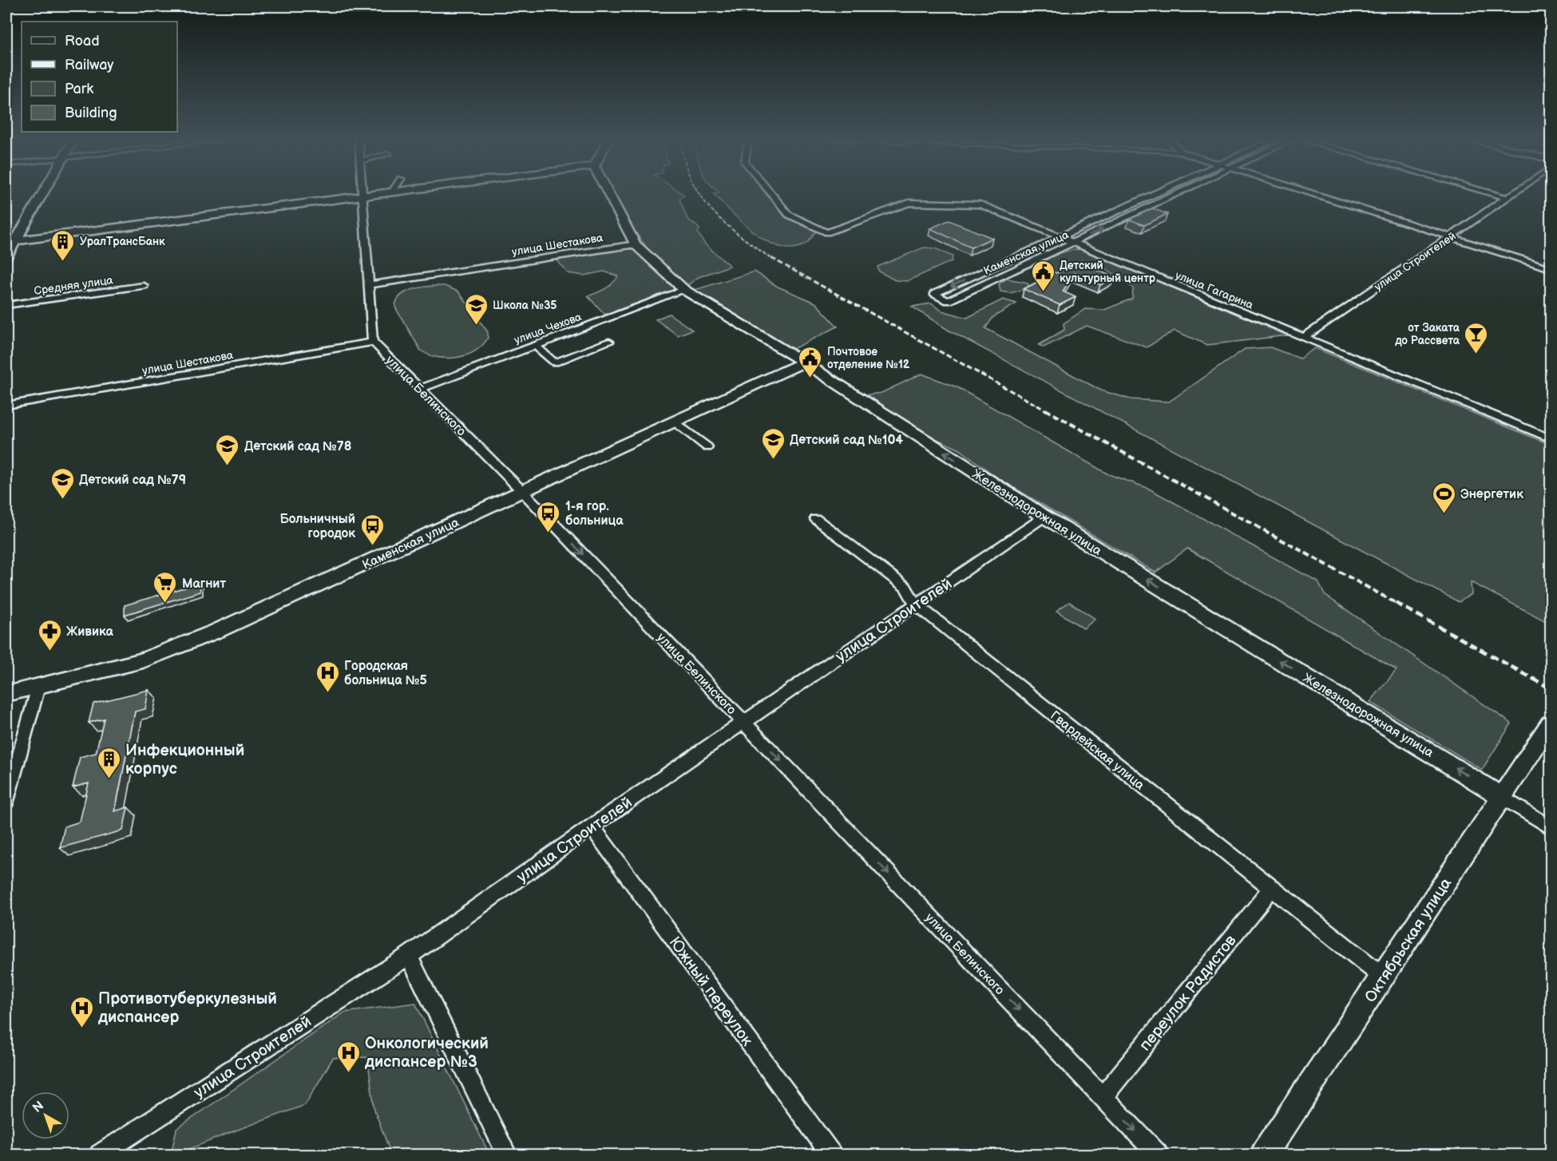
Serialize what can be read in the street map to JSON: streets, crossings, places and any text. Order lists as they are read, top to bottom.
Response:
{
  "streets": {
    "street": [
      "улица Шестакова",
      "Каменская улица",
      "улица Строителей",
      "Средняя улица",
      "улица Гагарина",
      "улица Чехова",
      "улица Белинского",
      "Железнодорожная улица",
      "Гвардейская улица",
      "Октябрьская улица",
      "Южный переулок",
      "переулок Радистов"
    ]
  },
  "crossings": [
    ["улица Шестакова", "улица Белинского"],
    ["улица Шестакова", "Железнодорожная улица"],
    ["Каменская улица", "улица Гагарина"],
    ["Каменская улица", "улица Белинского"],
    ["Каменская улица", "Железнодорожная улица"],
    ["улица Строителей", "улица Гагарина"],
    ["улица Строителей", "улица Белинского"],
    ["улица Строителей", "Железнодорожная улица"],
    ["улица Строителей", "Гвардейская улица"],
    ["улица Строителей", "Южный переулок"],
    ["улица Чехова", "улица Белинского"],
    ["улица Чехова", "Железнодорожная улица"],
    ["улица Белинского", "переулок Радистов"],
    ["Железнодорожная улица", "Октябрьская улица"],
    ["Гвардейская улица", "Октябрьская улица"],
    ["Гвардейская улица", "переулок Радистов"]
  ],
  "one_way": ["улица Белинского", "Железнодорожная улица"],
  "places": {
    "building": ["УралТрансБанк", "Инфекционный корпус"],
    "public building": ["Детский культурный центр", "Почтовое отделение №12"],
    "school or university": [
      "Школа №35",
      "Детский сад №104",
      "Детский сад №78",
      "Детский сад №79"
    ],
    "bar": ["от Заката до Рассвета"],
    "sports": ["Энергетик"],
    "bus stop": ["1-я гор. больница", "Больничный городок"],
    "supermarket": ["Магнит"],
    "pharmacy": ["Живика"],
    "hospital": ["Городская больница №5", "Противотуберкулезный диспансер", "Онкологический диспансер №3"]
  },
  "legend": [
    "Road",
    "Railway",
    "Park",
    "Building"
  ],
  "north": "top left"
}
